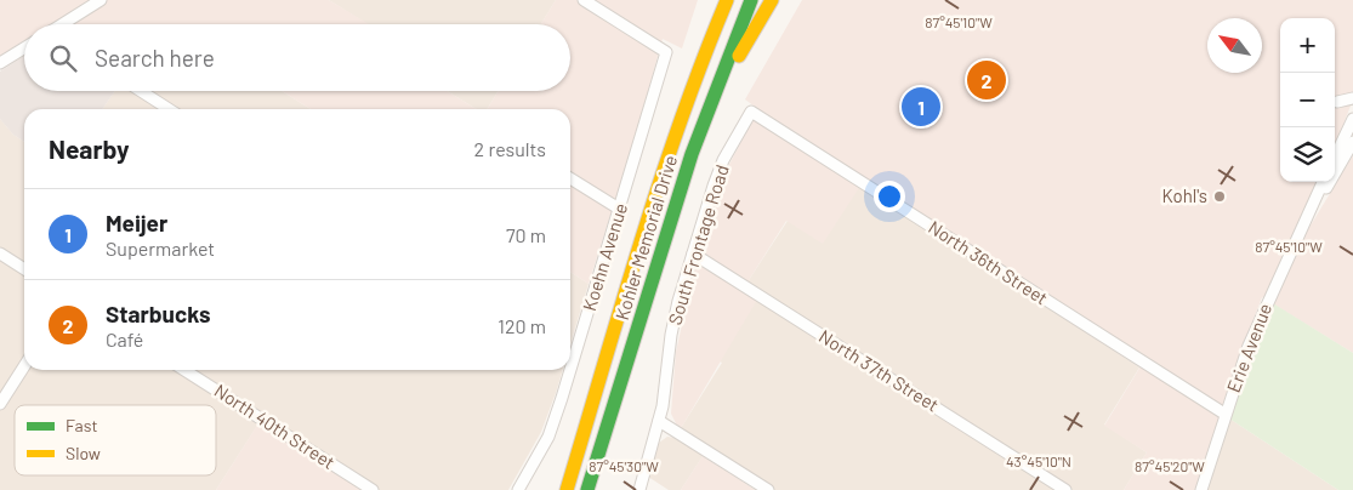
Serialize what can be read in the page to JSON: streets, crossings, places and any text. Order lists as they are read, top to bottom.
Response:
{
  "streets": {
    "highway": ["Kohler Memorial Drive"],
    "street": [
      "South Frontage Road",
      "Koehn Avenue",
      "North 36th Street",
      "Erie Avenue",
      "North 37th Street",
      "North 40th Street"
    ]
  },
  "crossings": [
    ["South Frontage Road", "North 36th Street"],
    ["South Frontage Road", "North 37th Street"],
    ["North 36th Street", "Erie Avenue"]
  ],
  "places": ["Kohl's"],
  "legend": ["Fast", "Slow"],
  "north": "top left",
  "page": {
    "map_buttons": ["+", "−"],
    "search": "Search here",
    "pins": ["2", "1"],
    "heading": ["Nearby", "2 results"],
    "list": [
      {
        "mark": "1",
        "name": "Meijer",
        "note": "Supermarket",
        "value": "70 m"
      },
      {
        "mark": "2",
        "name": "Starbucks",
        "note": "Café",
        "value": "120 m"
      }
    ]
  },
  "coordinates": [
    "87°45'10\"W",
    "43°45'10\"N",
    "87°45'30\"W",
    "87°45'20\"W"
  ]
}
